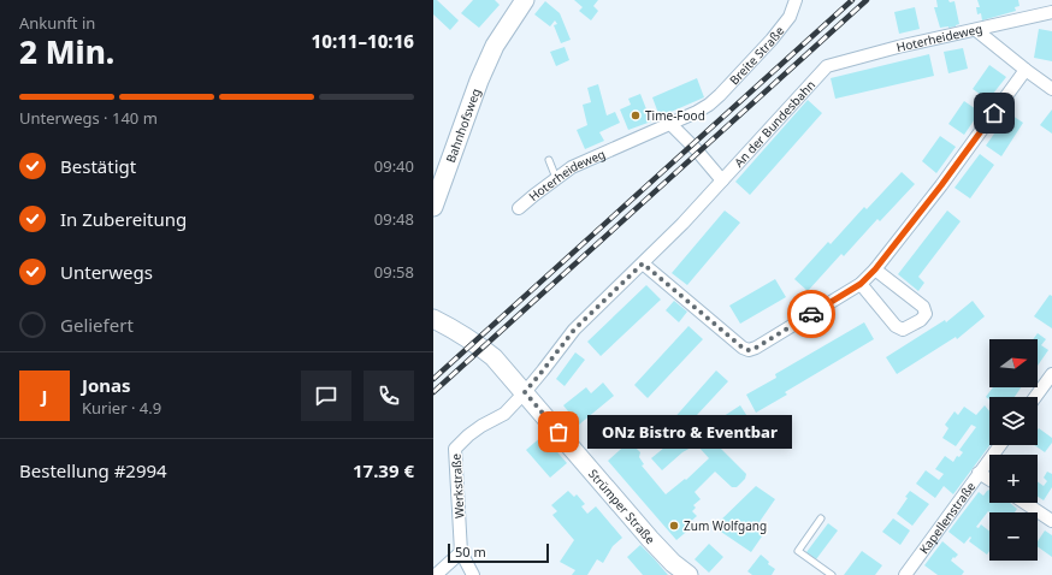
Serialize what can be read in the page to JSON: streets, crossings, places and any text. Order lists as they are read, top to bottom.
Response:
{
  "streets": {
    "main road": ["Bahnhofsweg", "Strümper Straße"],
    "street": [
      "Hoterheideweg",
      "Breite Straße",
      "An der Bundesbahn",
      "Werkstraße",
      "Kapellenstraße"
    ]
  },
  "crossings": [
    ["Hoterheideweg", "Breite Straße"],
    ["Hoterheideweg", "An der Bundesbahn"],
    ["An der Bundesbahn", "Werkstraße"],
    ["An der Bundesbahn", "Strümper Straße"],
    ["Werkstraße", "Strümper Straße"]
  ],
  "places": ["Time-Food", "ONz Bistro & Eventbar", "Zum Wolfgang"],
  "scale_bar": "50 m",
  "north": "right",
  "page": {
    "heading": ["2 Min.", "Ankunft in", "10:11–10:16"],
    "panel": [
      "Jonas",
      "Kurier · 4.9",
      "Bestellung #2994",
      "17.39 €"
    ],
    "bar": "Unterwegs · 140 m",
    "list": [
      ["Bestätigt", "09:40"],
      ["In Zubereitung", "09:48"],
      ["Unterwegs", "09:58"],
      "Geliefert"
    ],
    "map_buttons": ["+", "−"],
    "round": "J",
    "bubble": "ONz Bistro & Eventbar",
    "scale": "50 m"
  }
}
